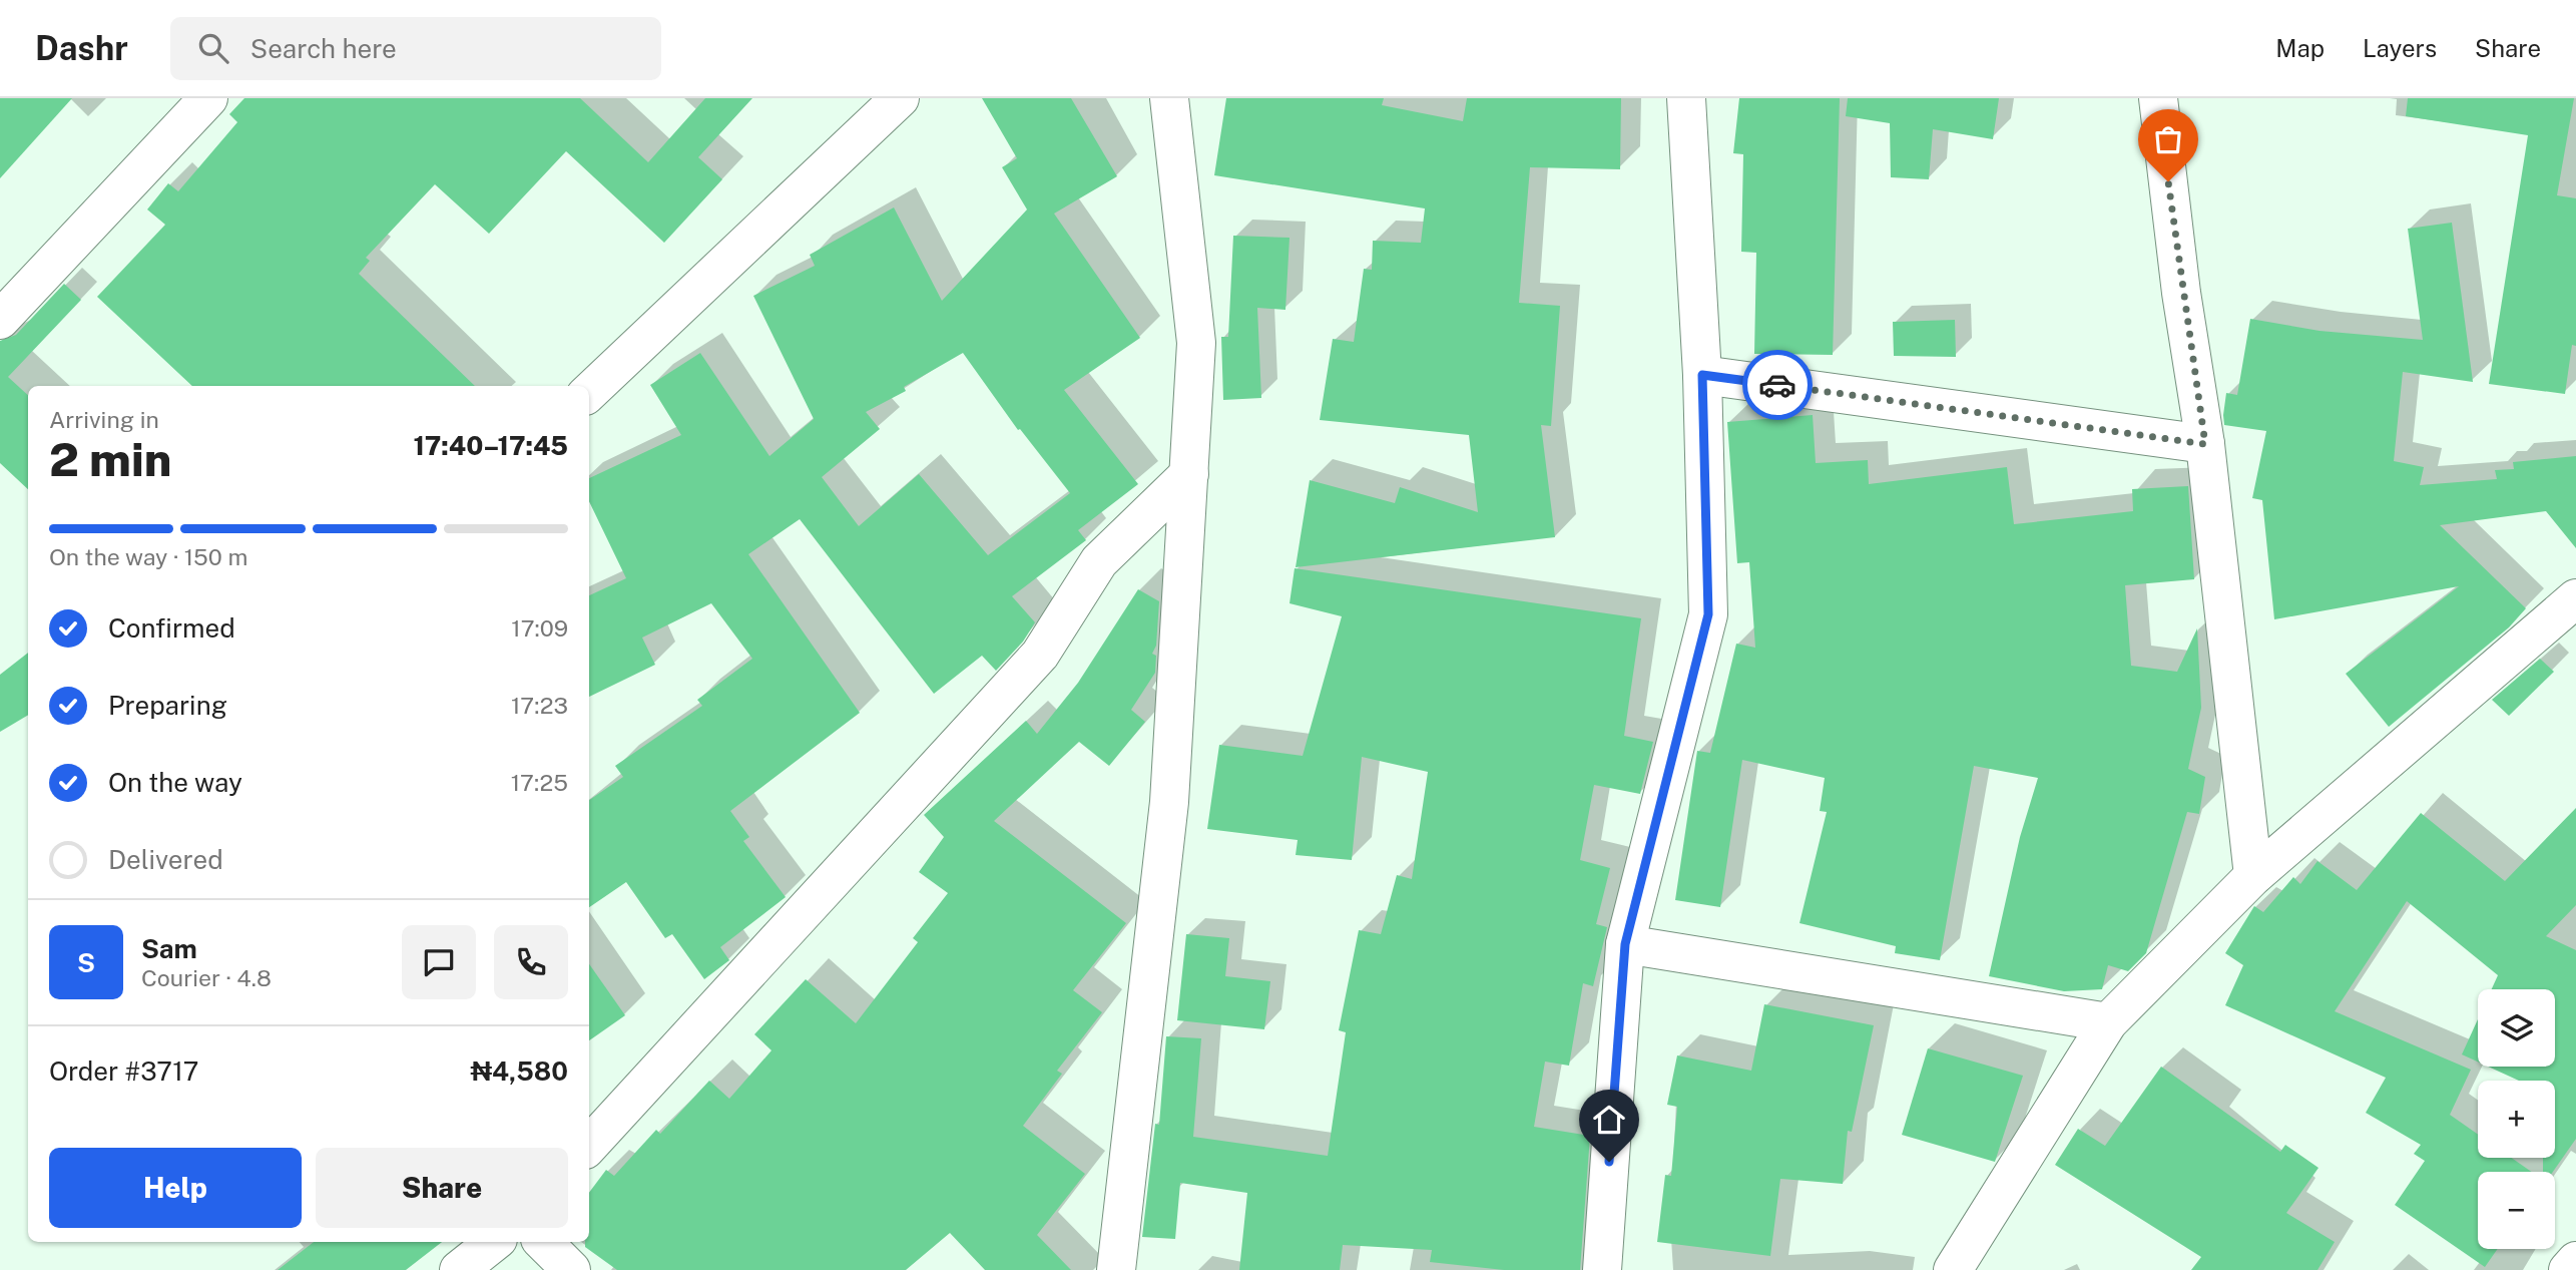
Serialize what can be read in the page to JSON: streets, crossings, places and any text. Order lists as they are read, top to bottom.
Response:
{
  "page": {
    "header": "Dashr",
    "search": "Search here",
    "nav": ["Map", "Layers", "Share"],
    "heading": ["2 min", "Arriving in", "17:40–17:45"],
    "panel": [
      "Sam",
      "Courier · 4.8",
      "Order #3717",
      "₦4,580"
    ],
    "bar": "On the way · 150 m",
    "list": [
      ["Confirmed", "17:09"],
      ["Preparing", "17:23"],
      ["On the way", "17:25"],
      "Delivered"
    ],
    "round": "S",
    "map_buttons": ["+", "−"],
    "buttons": ["Help", "Share"]
  }
}
